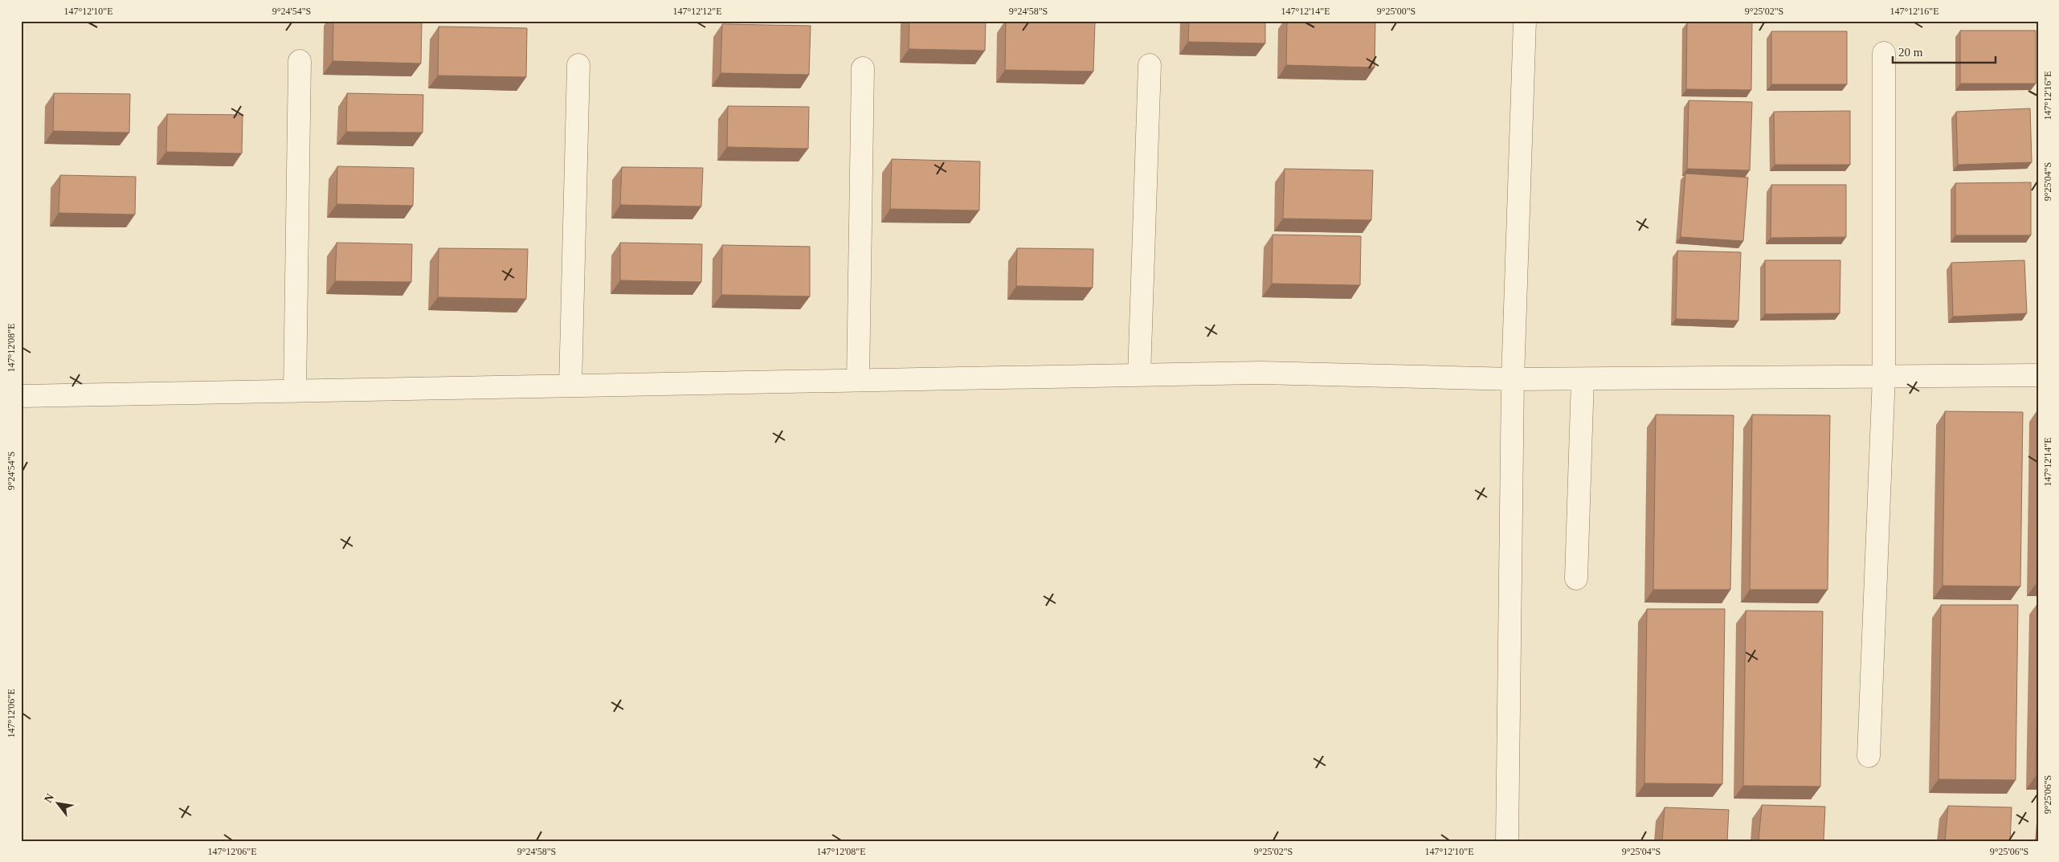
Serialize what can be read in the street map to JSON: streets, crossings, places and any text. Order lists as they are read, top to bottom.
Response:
{
  "scale_bar": "20 m",
  "north": "top left",
  "coordinates": [
    "147°12'10\"E",
    "9°24'54\"S",
    "147°12'12\"E",
    "9°24'58\"S",
    "147°12'14\"E",
    "9°25'00\"S",
    "9°25'02\"S",
    "147°12'16\"E",
    "9°25'04\"S",
    "147°12'08\"E",
    "147°12'06\"E",
    "9°25'06\"S"
  ]
}
